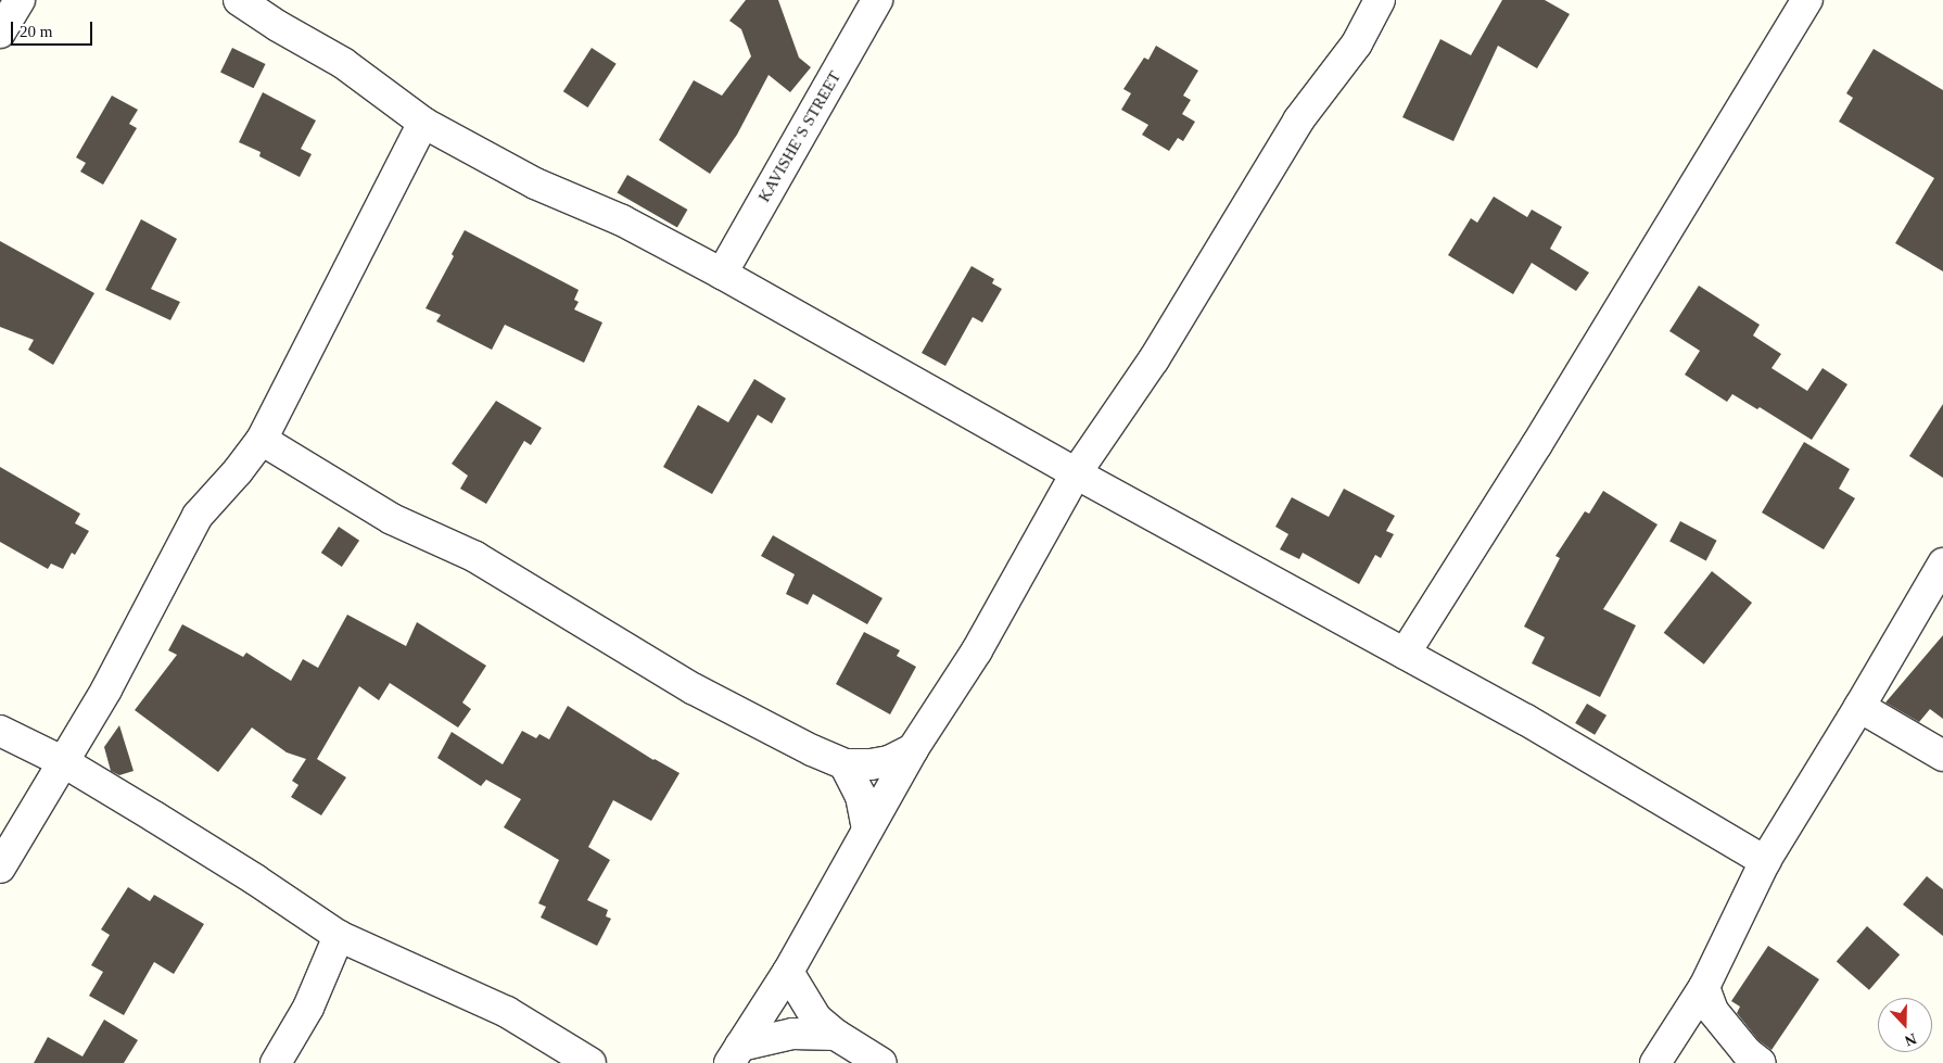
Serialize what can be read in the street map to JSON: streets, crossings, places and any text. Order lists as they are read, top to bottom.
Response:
{
  "streets": {
    "street": ["KAVISHE’S STREET"]
  },
  "scale_bar": "20 m",
  "north": "bottom"
}
